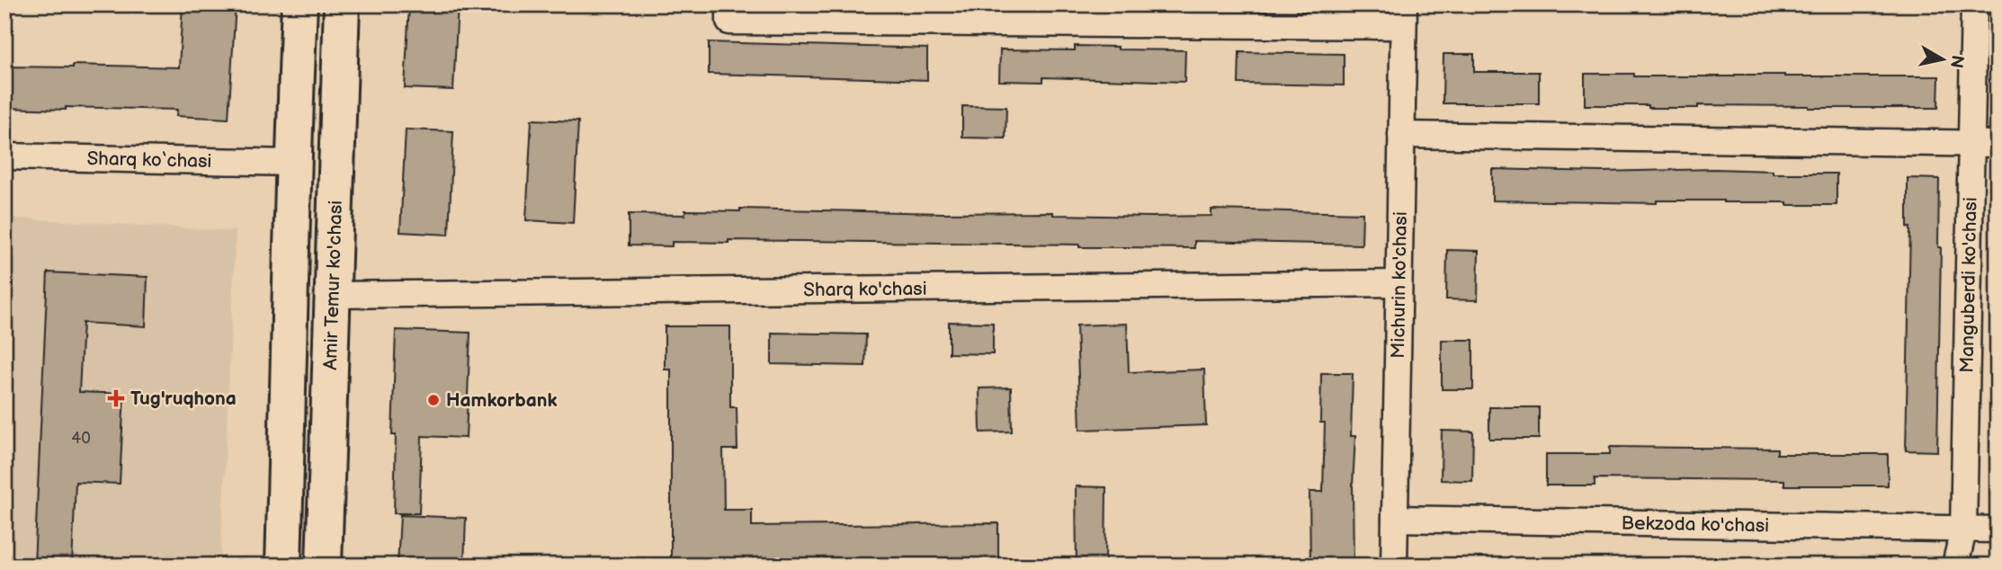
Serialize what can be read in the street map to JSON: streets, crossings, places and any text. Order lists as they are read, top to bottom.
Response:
{
  "streets": {
    "main road": ["Amir Temur ko'chasi"],
    "street": [
      "Sharq ko‘chasi",
      "Michurin ko'chasi",
      "Manguberdi ko'chasi",
      "Sharq ko'chasi",
      "Bekzoda ko'chasi"
    ]
  },
  "crossings": [
    ["Amir Temur ko'chasi", "Sharq ko'chasi"],
    ["Michurin ko'chasi", "Sharq ko'chasi"],
    ["Michurin ko'chasi", "Bekzoda ko'chasi"],
    ["Manguberdi ko'chasi", "Bekzoda ko'chasi"]
  ],
  "places": {
    "health": ["Tug'ruqhona"],
    "other": ["Hamkorbank"]
  },
  "house_numbers": ["40"],
  "north": "right"
}
